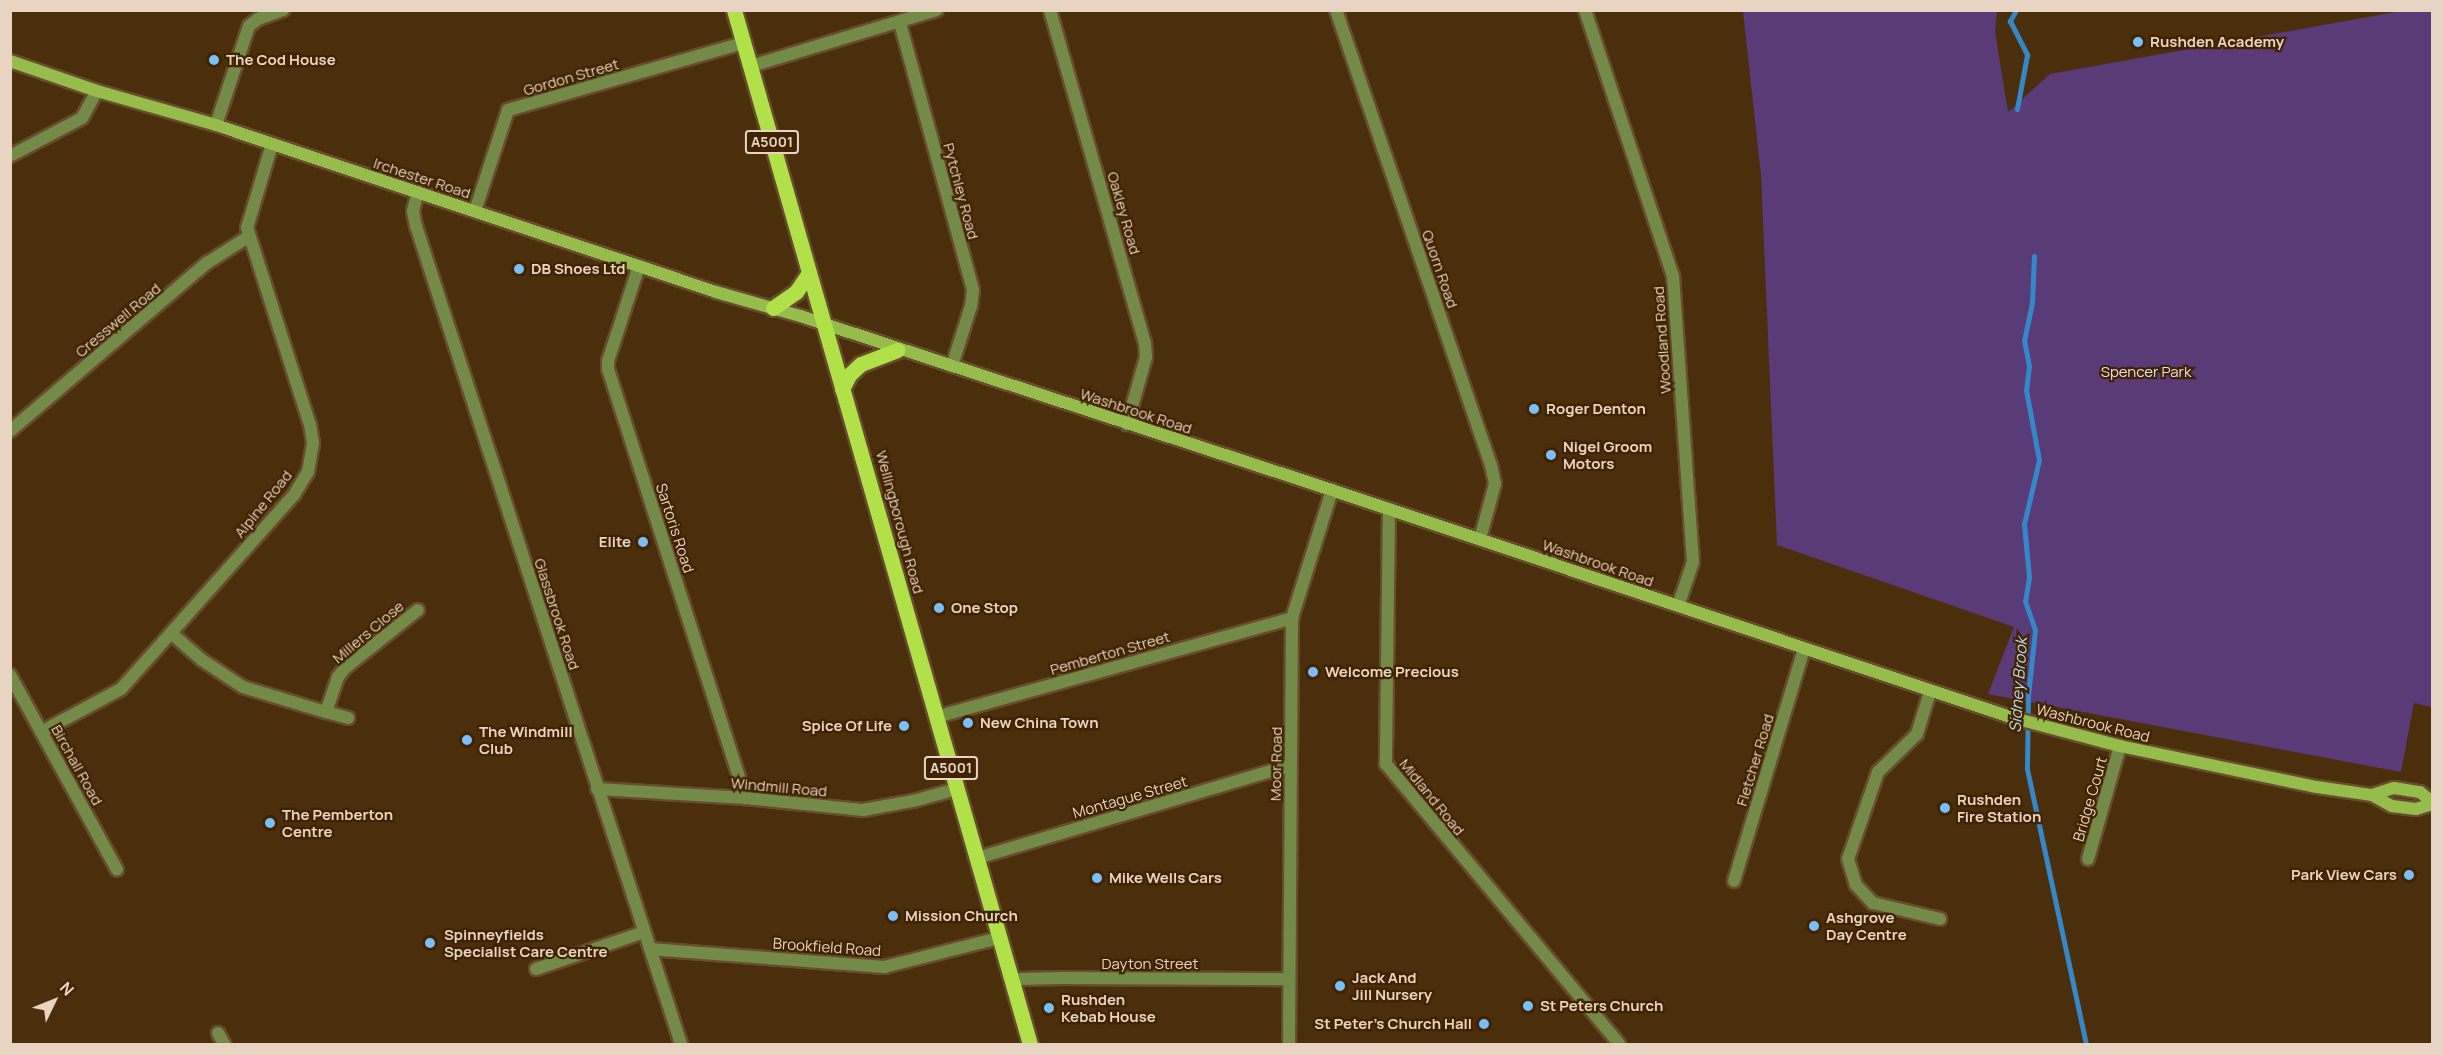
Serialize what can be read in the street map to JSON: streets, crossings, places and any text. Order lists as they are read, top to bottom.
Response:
{
  "streets": {
    "main road": [
      "A5001",
      "Irchester Road",
      "Washbrook Road",
      "Wellingborough Road"
    ],
    "street": [
      "Gordon Street",
      "Pytchley Road",
      "Oakley Road",
      "Quorn Road",
      "Cresswell Road",
      "Woodland Road",
      "Alpine Road",
      "Sartoris Road",
      "Glassbrook Road",
      "Millers Close",
      "Pemberton Street",
      "Fletcher Road",
      "Moor Road",
      "Birchall Road",
      "Windmill Road",
      "Montague Street",
      "Midland Road",
      "Bridge Court",
      "Brookfield Road",
      "Dayton Street"
    ]
  },
  "crossings": [
    ["Gordon Street", "Irchester Road"],
    ["Gordon Street", "Wellingborough Road"],
    ["Irchester Road", "Washbrook Road"],
    ["Irchester Road", "Alpine Road"],
    ["Irchester Road", "Wellingborough Road"],
    ["Irchester Road", "Sartoris Road"],
    ["Irchester Road", "Glassbrook Road"],
    ["Pytchley Road", "Washbrook Road"],
    ["Oakley Road", "Washbrook Road"],
    ["Quorn Road", "Washbrook Road"],
    ["Cresswell Road", "Alpine Road"],
    ["Woodland Road", "Washbrook Road"],
    ["Washbrook Road", "Wellingborough Road"],
    ["Washbrook Road", "Fletcher Road"],
    ["Washbrook Road", "Moor Road"],
    ["Washbrook Road", "Midland Road"],
    ["Washbrook Road", "Bridge Court"],
    ["Alpine Road", "Birchall Road"],
    ["Wellingborough Road", "Pemberton Street"],
    ["Wellingborough Road", "Windmill Road"],
    ["Wellingborough Road", "Montague Street"],
    ["Wellingborough Road", "Brookfield Road"],
    ["Wellingborough Road", "Dayton Street"],
    ["Sartoris Road", "Windmill Road"],
    ["Glassbrook Road", "Windmill Road"],
    ["Glassbrook Road", "Brookfield Road"],
    ["Pemberton Street", "Moor Road"],
    ["Moor Road", "Montague Street"],
    ["Moor Road", "Dayton Street"]
  ],
  "water": ["Sidney Brook"],
  "parks": ["Spencer Park"],
  "places": [
    "Rushden Academy",
    "The Cod House",
    "DB Shoes Ltd",
    "Roger Denton",
    "Nigel Groom Motors",
    "Elite",
    "One Stop",
    "Welcome Precious",
    "New China Town",
    "Spice Of Life",
    "The Windmill Club",
    "Rushden Fire Station",
    "The Pemberton Centre",
    "Park View Cars",
    "Mike Wells Cars",
    "Mission Church",
    "Ashgrove Day Centre",
    "Spinneyfields Specialist Care Centre",
    "Jack And Jill Nursery",
    "St Peters Church",
    "Rushden Kebab House",
    "St Peter's Church Hall"
  ],
  "north": "top right"
}
